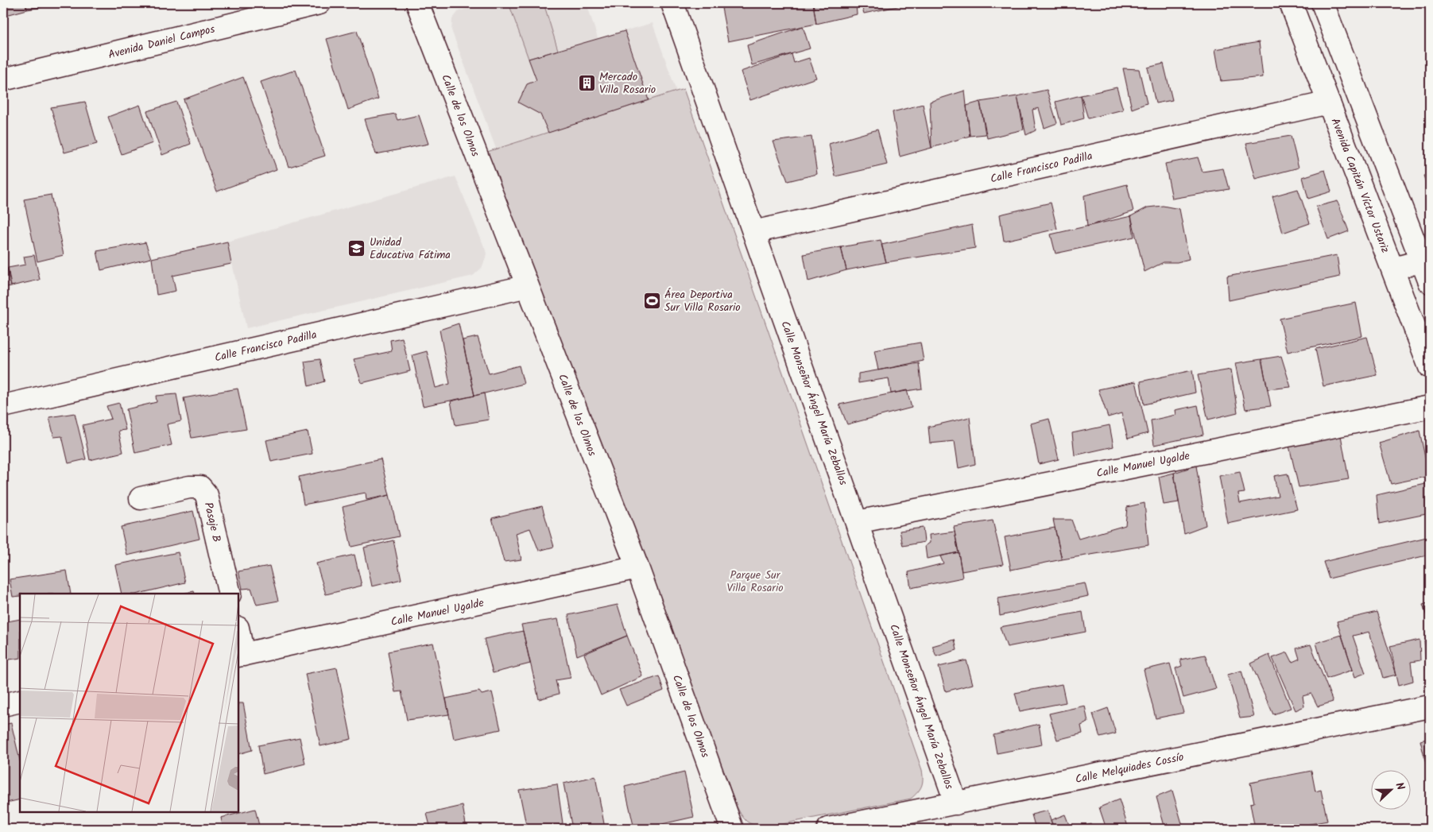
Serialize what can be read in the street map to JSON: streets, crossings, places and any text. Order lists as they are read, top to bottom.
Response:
{
  "streets": {
    "street": [
      "Avenida Daniel Campos",
      "Calle de los Olmos",
      "Calle Francisco Padilla",
      "Avenida Capitán Víctor Ustariz",
      "Calle Monseñor Ángel María Zeballos",
      "Calle Manuel Ugalde",
      "Pasaje B",
      "Calle Melquiades Cossío"
    ]
  },
  "crossings": [
    ["Calle de los Olmos", "Calle Francisco Padilla"],
    ["Calle de los Olmos", "Calle Manuel Ugalde"],
    ["Calle Francisco Padilla", "Avenida Capitán Víctor Ustariz"],
    ["Calle Francisco Padilla", "Calle Monseñor Ángel María Zeballos"],
    ["Calle Monseñor Ángel María Zeballos", "Calle Manuel Ugalde"],
    ["Calle Monseñor Ángel María Zeballos", "Calle Melquiades Cossío"]
  ],
  "parks": ["Parque Sur Villa Rosario"],
  "places": {
    "building": ["Mercado Villa Rosario"],
    "school or university": ["Unidad Educativa Fátima"],
    "sports": ["Área Deportiva Sur Villa Rosario"]
  },
  "north": "right"
}
